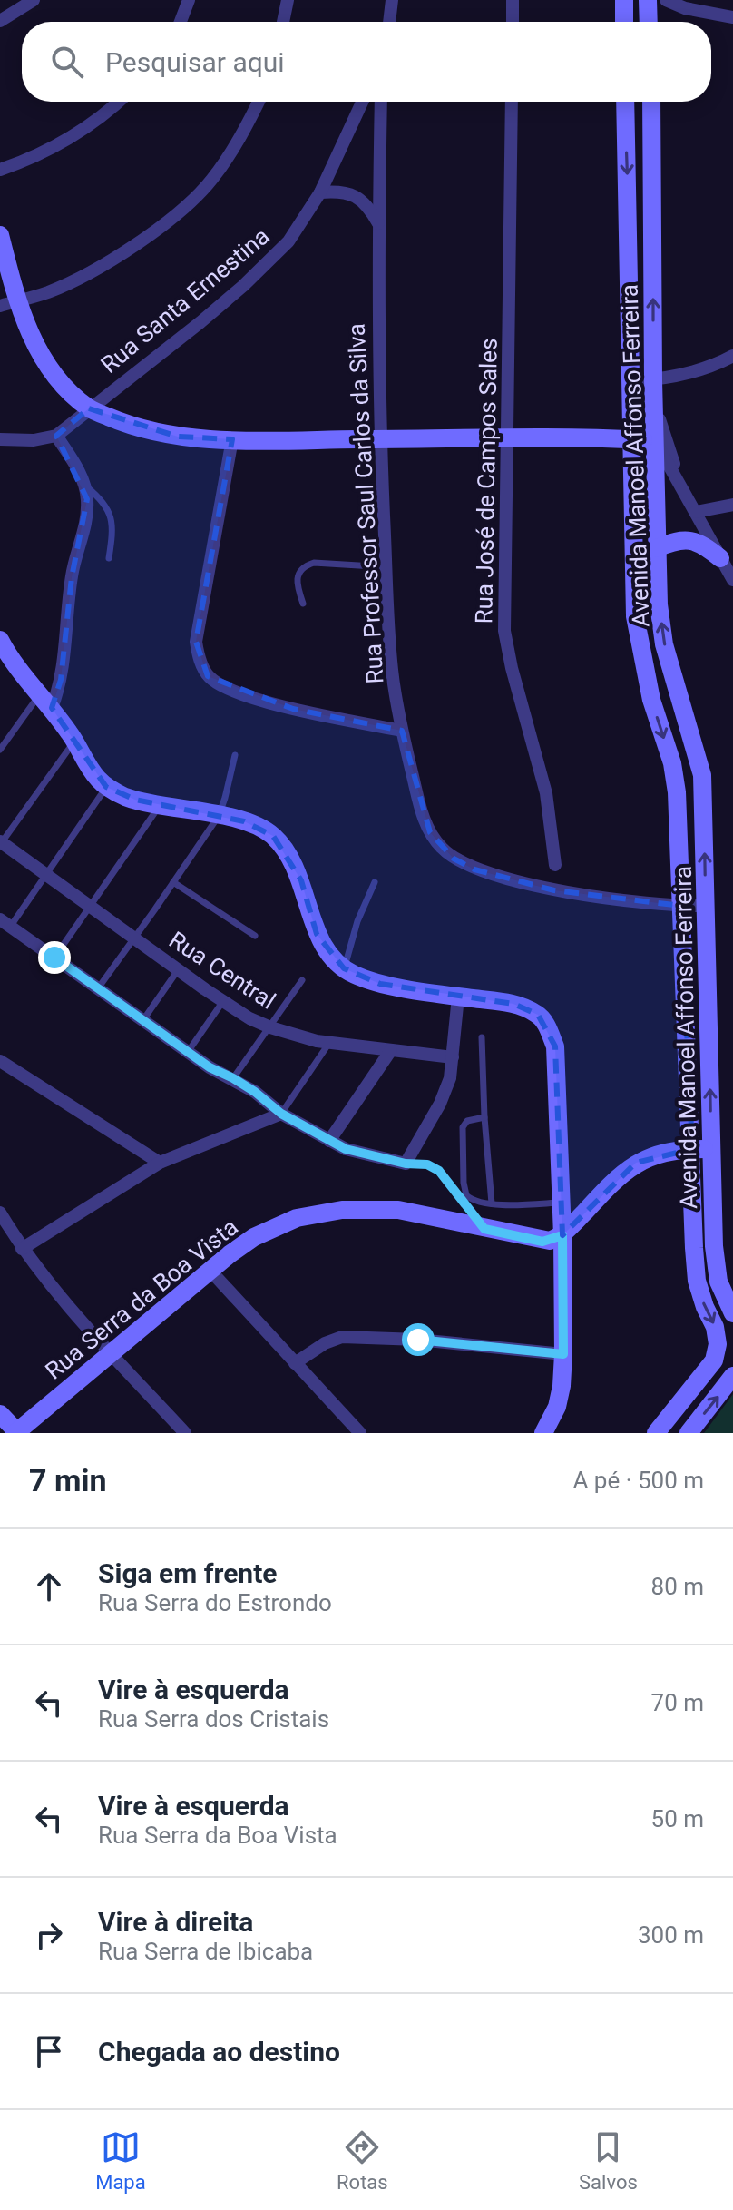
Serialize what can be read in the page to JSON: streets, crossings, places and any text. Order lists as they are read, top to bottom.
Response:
{
  "streets": {
    "main road": ["Avenida Manoel Affonso Ferreira", "Rua Serra da Boa Vista"],
    "street": [
      "Rua Santa Ernestina",
      "Rua José de Campos Sales",
      "Rua Professor Saul Carlos da Silva",
      "Rua Central"
    ]
  },
  "crossings": [
    ["Avenida Manoel Affonso Ferreira", "Rua Professor Saul Carlos da Silva"]
  ],
  "page": {
    "search": "Pesquisar aqui",
    "heading": ["7 min", "A pé · 500 m"],
    "list": [
      ["Siga em frente", "Rua Serra do Estrondo", "80 m"],
      ["Vire à esquerda", "Rua Serra dos Cristais", "70 m"],
      ["Vire à esquerda", "Rua Serra da Boa Vista", "50 m"],
      ["Vire à direita", "Rua Serra de Ibicaba", "300 m"],
      "Chegada ao destino"
    ],
    "nav": ["Mapa", "Rotas", "Salvos"]
  }
}
